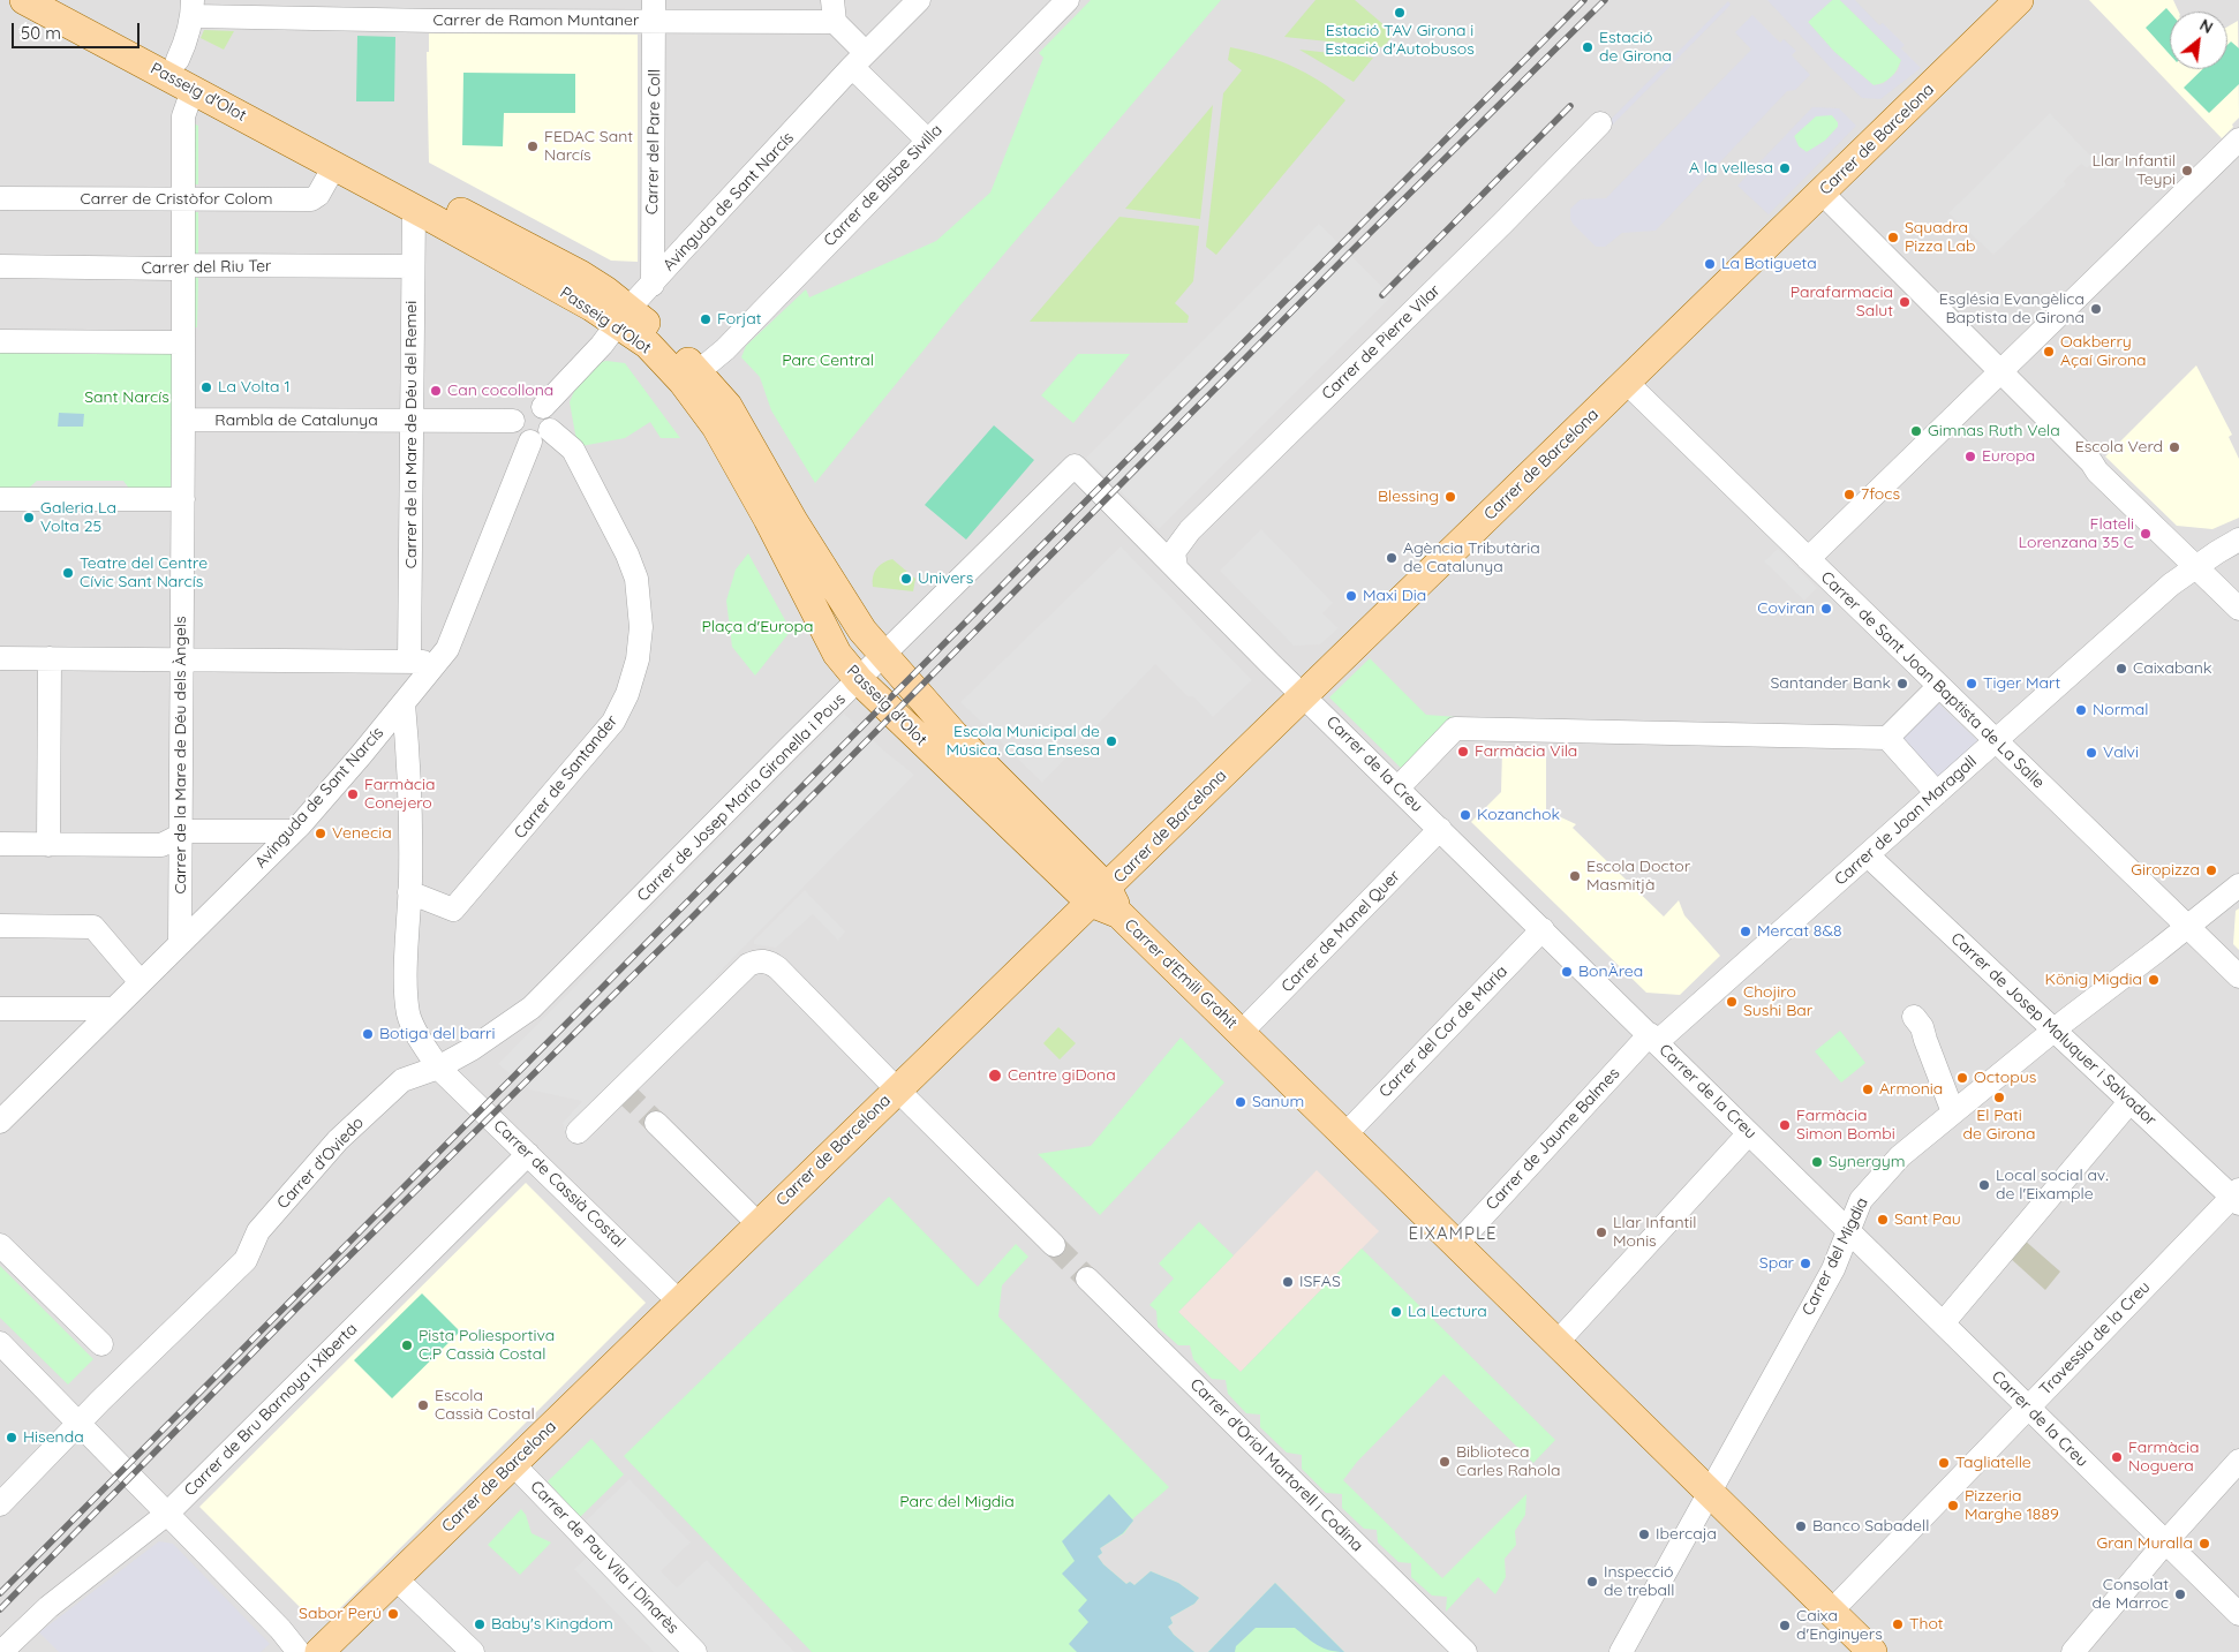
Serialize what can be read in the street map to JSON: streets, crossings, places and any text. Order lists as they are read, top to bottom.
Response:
{
  "streets": {
    "main road": ["Passeig d'Olot", "Carrer de Barcelona", "Carrer d'Emili Grahit"],
    "street": [
      "Carrer de Ramon Muntaner",
      "Carrer del Pare Coll",
      "Carrer de Bisbe Sivilla",
      "Carrer de Cristòfor Colom",
      "Avinguda de Sant Narcís",
      "Carrer del Riu Ter",
      "Carrer de Pierre Vilar",
      "Rambla de Catalunya",
      "Carrer de la Mare de Déu del Remei",
      "Carrer de Sant Joan Baptista de La Salle",
      "Carrer de la Mare de Déu dels Àngels",
      "Carrer de la Creu",
      "Carrer de Santander",
      "Carrer de Josep Maria Gironella i Pous",
      "Carrer de Joan Maragall",
      "Carrer de Manel Quer",
      "Carrer de Josep Maluquer i Salvador",
      "Carrer del Cor de Maria",
      "Carrer de Jaume Balmes",
      "Carrer d'Oviedo",
      "Carrer de Cassià Costal",
      "Carrer del Migdia",
      "Travessia de la Creu",
      "Carrer de Bru Barnoya i Xiberta",
      "Carrer d'Oriol Martorell i Codina",
      "Carrer de Pau Vila i Dinarès"
    ]
  },
  "crossings": [
    ["Carrer de Ramon Muntaner", "Carrer del Pare Coll"],
    ["Carrer de Ramon Muntaner", "Carrer de Bisbe Sivilla"],
    ["Carrer de Ramon Muntaner", "Avinguda de Sant Narcís"],
    ["Passeig d'Olot", "Carrer de Barcelona"],
    ["Passeig d'Olot", "Carrer de Bisbe Sivilla"],
    ["Passeig d'Olot", "Carrer de Cristòfor Colom"],
    ["Passeig d'Olot", "Avinguda de Sant Narcís"],
    ["Passeig d'Olot", "Carrer de la Mare de Déu del Remei"],
    ["Passeig d'Olot", "Carrer de Josep Maria Gironella i Pous"],
    ["Passeig d'Olot", "Carrer d'Emili Grahit"],
    ["Carrer de Barcelona", "Carrer de Sant Joan Baptista de La Salle"],
    ["Carrer de Barcelona", "Carrer de la Creu"],
    ["Carrer de Barcelona", "Carrer d'Emili Grahit"],
    ["Carrer de Barcelona", "Carrer de Cassià Costal"],
    ["Carrer de Barcelona", "Carrer de Pau Vila i Dinarès"],
    ["Carrer del Pare Coll", "Avinguda de Sant Narcís"],
    ["Avinguda de Sant Narcís", "Rambla de Catalunya"],
    ["Avinguda de Sant Narcís", "Carrer de la Mare de Déu dels Àngels"],
    ["Avinguda de Sant Narcís", "Carrer de Santander"],
    ["Carrer del Riu Ter", "Carrer de la Mare de Déu del Remei"],
    ["Carrer de Pierre Vilar", "Carrer de la Creu"],
    ["Carrer de Pierre Vilar", "Carrer de Josep Maria Gironella i Pous"],
    ["Rambla de Catalunya", "Carrer de la Mare de Déu del Remei"],
    ["Rambla de Catalunya", "Carrer de la Mare de Déu dels Àngels"],
    ["Rambla de Catalunya", "Carrer de Santander"],
    ["Carrer de Sant Joan Baptista de La Salle", "Carrer de Joan Maragall"],
    ["Carrer de Sant Joan Baptista de La Salle", "Carrer del Migdia"],
    ["Carrer de la Creu", "Carrer de Josep Maria Gironella i Pous"],
    ["Carrer de la Creu", "Carrer de Joan Maragall"],
    ["Carrer de la Creu", "Carrer de Manel Quer"],
    ["Carrer de la Creu", "Carrer del Cor de Maria"],
    ["Carrer de la Creu", "Carrer de Jaume Balmes"],
    ["Carrer de la Creu", "Carrer del Migdia"],
    ["Carrer de la Creu", "Travessia de la Creu"],
    ["Carrer de Josep Maria Gironella i Pous", "Carrer d'Oviedo"],
    ["Carrer de Josep Maria Gironella i Pous", "Carrer de Cassià Costal"],
    ["Carrer de Joan Maragall", "Carrer de Josep Maluquer i Salvador"],
    ["Carrer de Joan Maragall", "Carrer de Jaume Balmes"],
    ["Carrer de Manel Quer", "Carrer d'Emili Grahit"],
    ["Carrer d'Emili Grahit", "Carrer del Cor de Maria"],
    ["Carrer d'Emili Grahit", "Carrer de Jaume Balmes"],
    ["Carrer d'Emili Grahit", "Carrer del Migdia"],
    ["Carrer d'Emili Grahit", "Travessia de la Creu"],
    ["Carrer de Josep Maluquer i Salvador", "Carrer del Migdia"],
    ["Carrer de Josep Maluquer i Salvador", "Travessia de la Creu"],
    ["Carrer d'Oviedo", "Carrer de Cassià Costal"],
    ["Carrer de Cassià Costal", "Carrer de Bru Barnoya i Xiberta"]
  ],
  "districts": ["EIXAMPLE"],
  "parks": [
    "Parc Central",
    "Sant Narcís",
    "Plaça d'Europa",
    "Parc del Migdia"
  ],
  "places": [
    "Estació TAV Girona i Estació d'Autobusos",
    "Estació de Girona",
    "FEDAC Sant Narcís",
    "A la vellesa",
    "Llar Infantil Teypi",
    "Squadra Pizza Lab",
    "La Botigueta",
    "Parafarmacia Salut",
    "Església Evangèlica Baptista de Girona",
    "Forjat",
    "Oakberry Açaí Girona",
    "La Volta 1",
    "Can cocollona",
    "Gimnas Ruth Vela",
    "Escola Verd",
    "Europa",
    "7focs",
    "Blessing",
    "Galeria La Volta 25",
    "Flateli Lorenzana 35 C",
    "Agència Tributària de Catalunya",
    "Teatre del Centre Cívic Sant Narcís",
    "Univers",
    "Maxi Dia",
    "Coviran",
    "Caixabank",
    "Santander Bank",
    "Tiger Mart",
    "Normal",
    "Escola Municipal de Música. Casa Ensesa",
    "Farmàcia Vila",
    "Valvi",
    "Farmàcia Conejero",
    "Kozanchok",
    "Venecia",
    "Giropizza",
    "Escola Doctor Masmitjà",
    "Mercat 8&8",
    "BonÀrea",
    "König Migdia",
    "Chojiro Sushi Bar",
    "Botiga del barri",
    "Centre giDona",
    "Octopus",
    "Armonia",
    "El Pati de Girona",
    "Sanum",
    "Farmàcia Simon Bombi",
    "Synergym",
    "Local social av. de l'Eixample",
    "Sant Pau",
    "Llar Infantil Monis",
    "Spar",
    "ISFAS",
    "La Lectura",
    "Pista Poliesportiva C.P Cassià Costal",
    "Escola Cassià Costal",
    "Hisenda",
    "Farmàcia Noguera",
    "Biblioteca Carles Rahola",
    "Tagliatelle",
    "Pizzeria Marghe 1889",
    "Banco Sabadell",
    "Ibercaja",
    "Gran Muralla",
    "Inspecció de treball",
    "Consolat de Marroc",
    "Sabor Perú",
    "Baby's Kingdom",
    "Thot",
    "Caixa d'Enginyers"
  ],
  "scale_bar": "50 m",
  "north": "top right"
}
